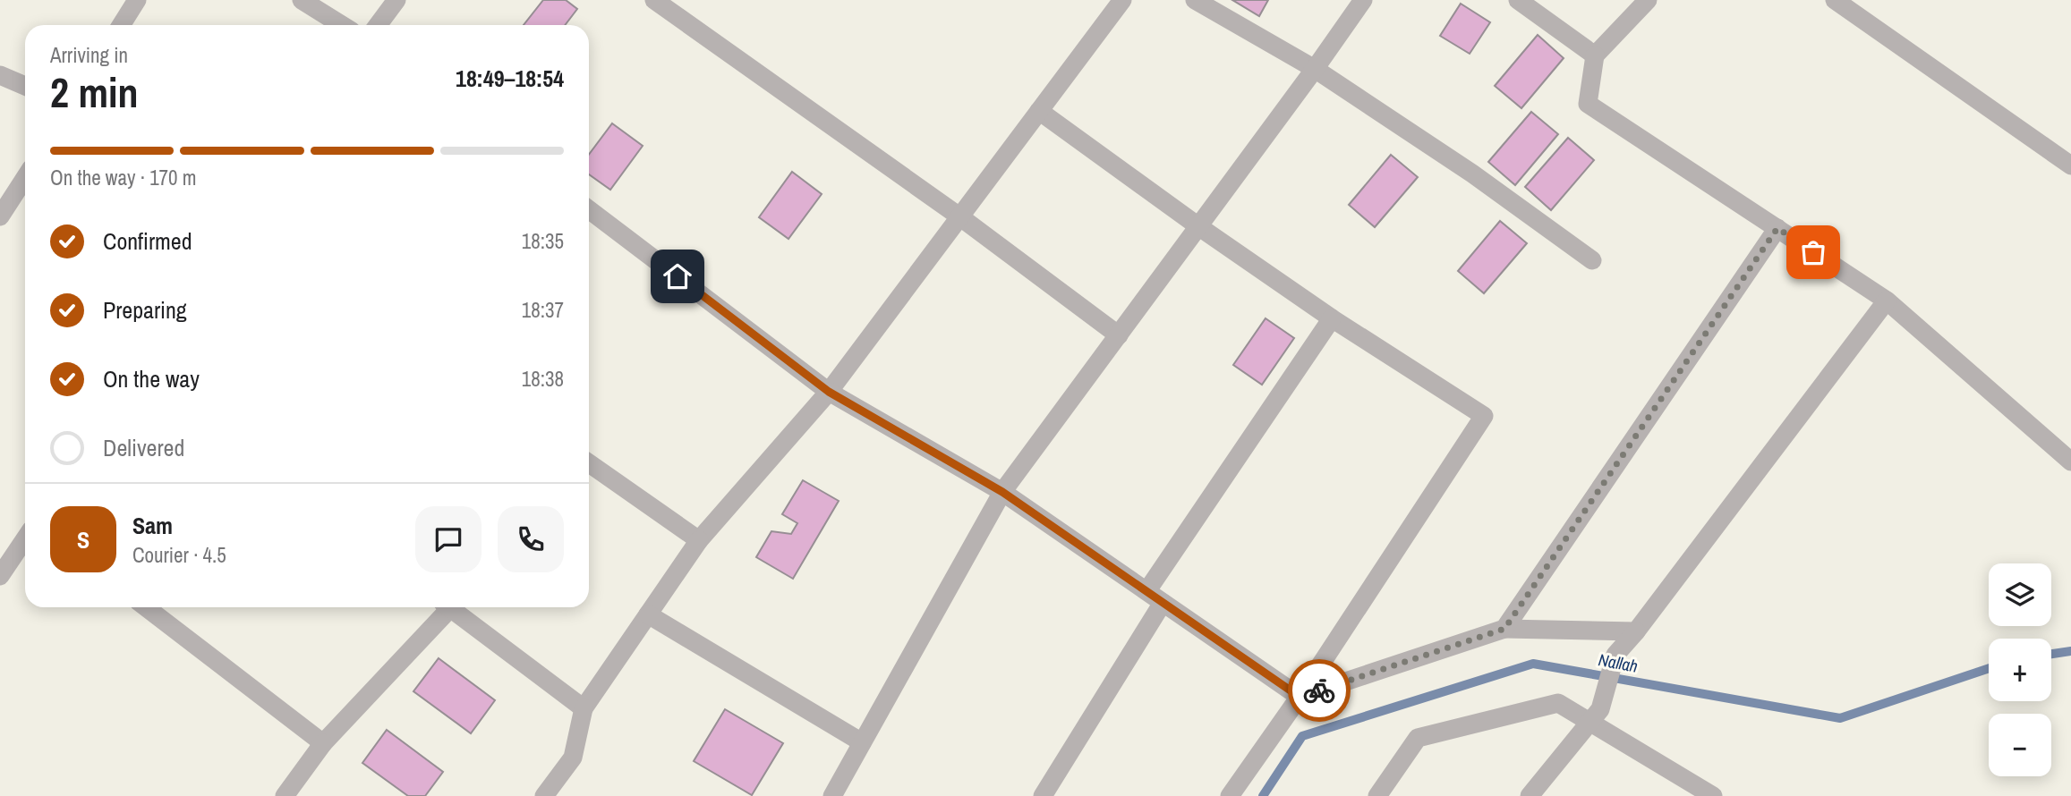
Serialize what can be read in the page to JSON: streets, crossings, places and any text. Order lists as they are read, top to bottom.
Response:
{
  "water": ["Nallah"],
  "page": {
    "heading": ["2 min", "Arriving in", "18:49–18:54"],
    "panel": ["Sam", "Courier · 4.5"],
    "bar": "On the way · 170 m",
    "list": [
      ["Confirmed", "18:35"],
      ["Preparing", "18:37"],
      ["On the way", "18:38"],
      "Delivered"
    ],
    "round": "S",
    "map_buttons": ["+", "−"]
  }
}
